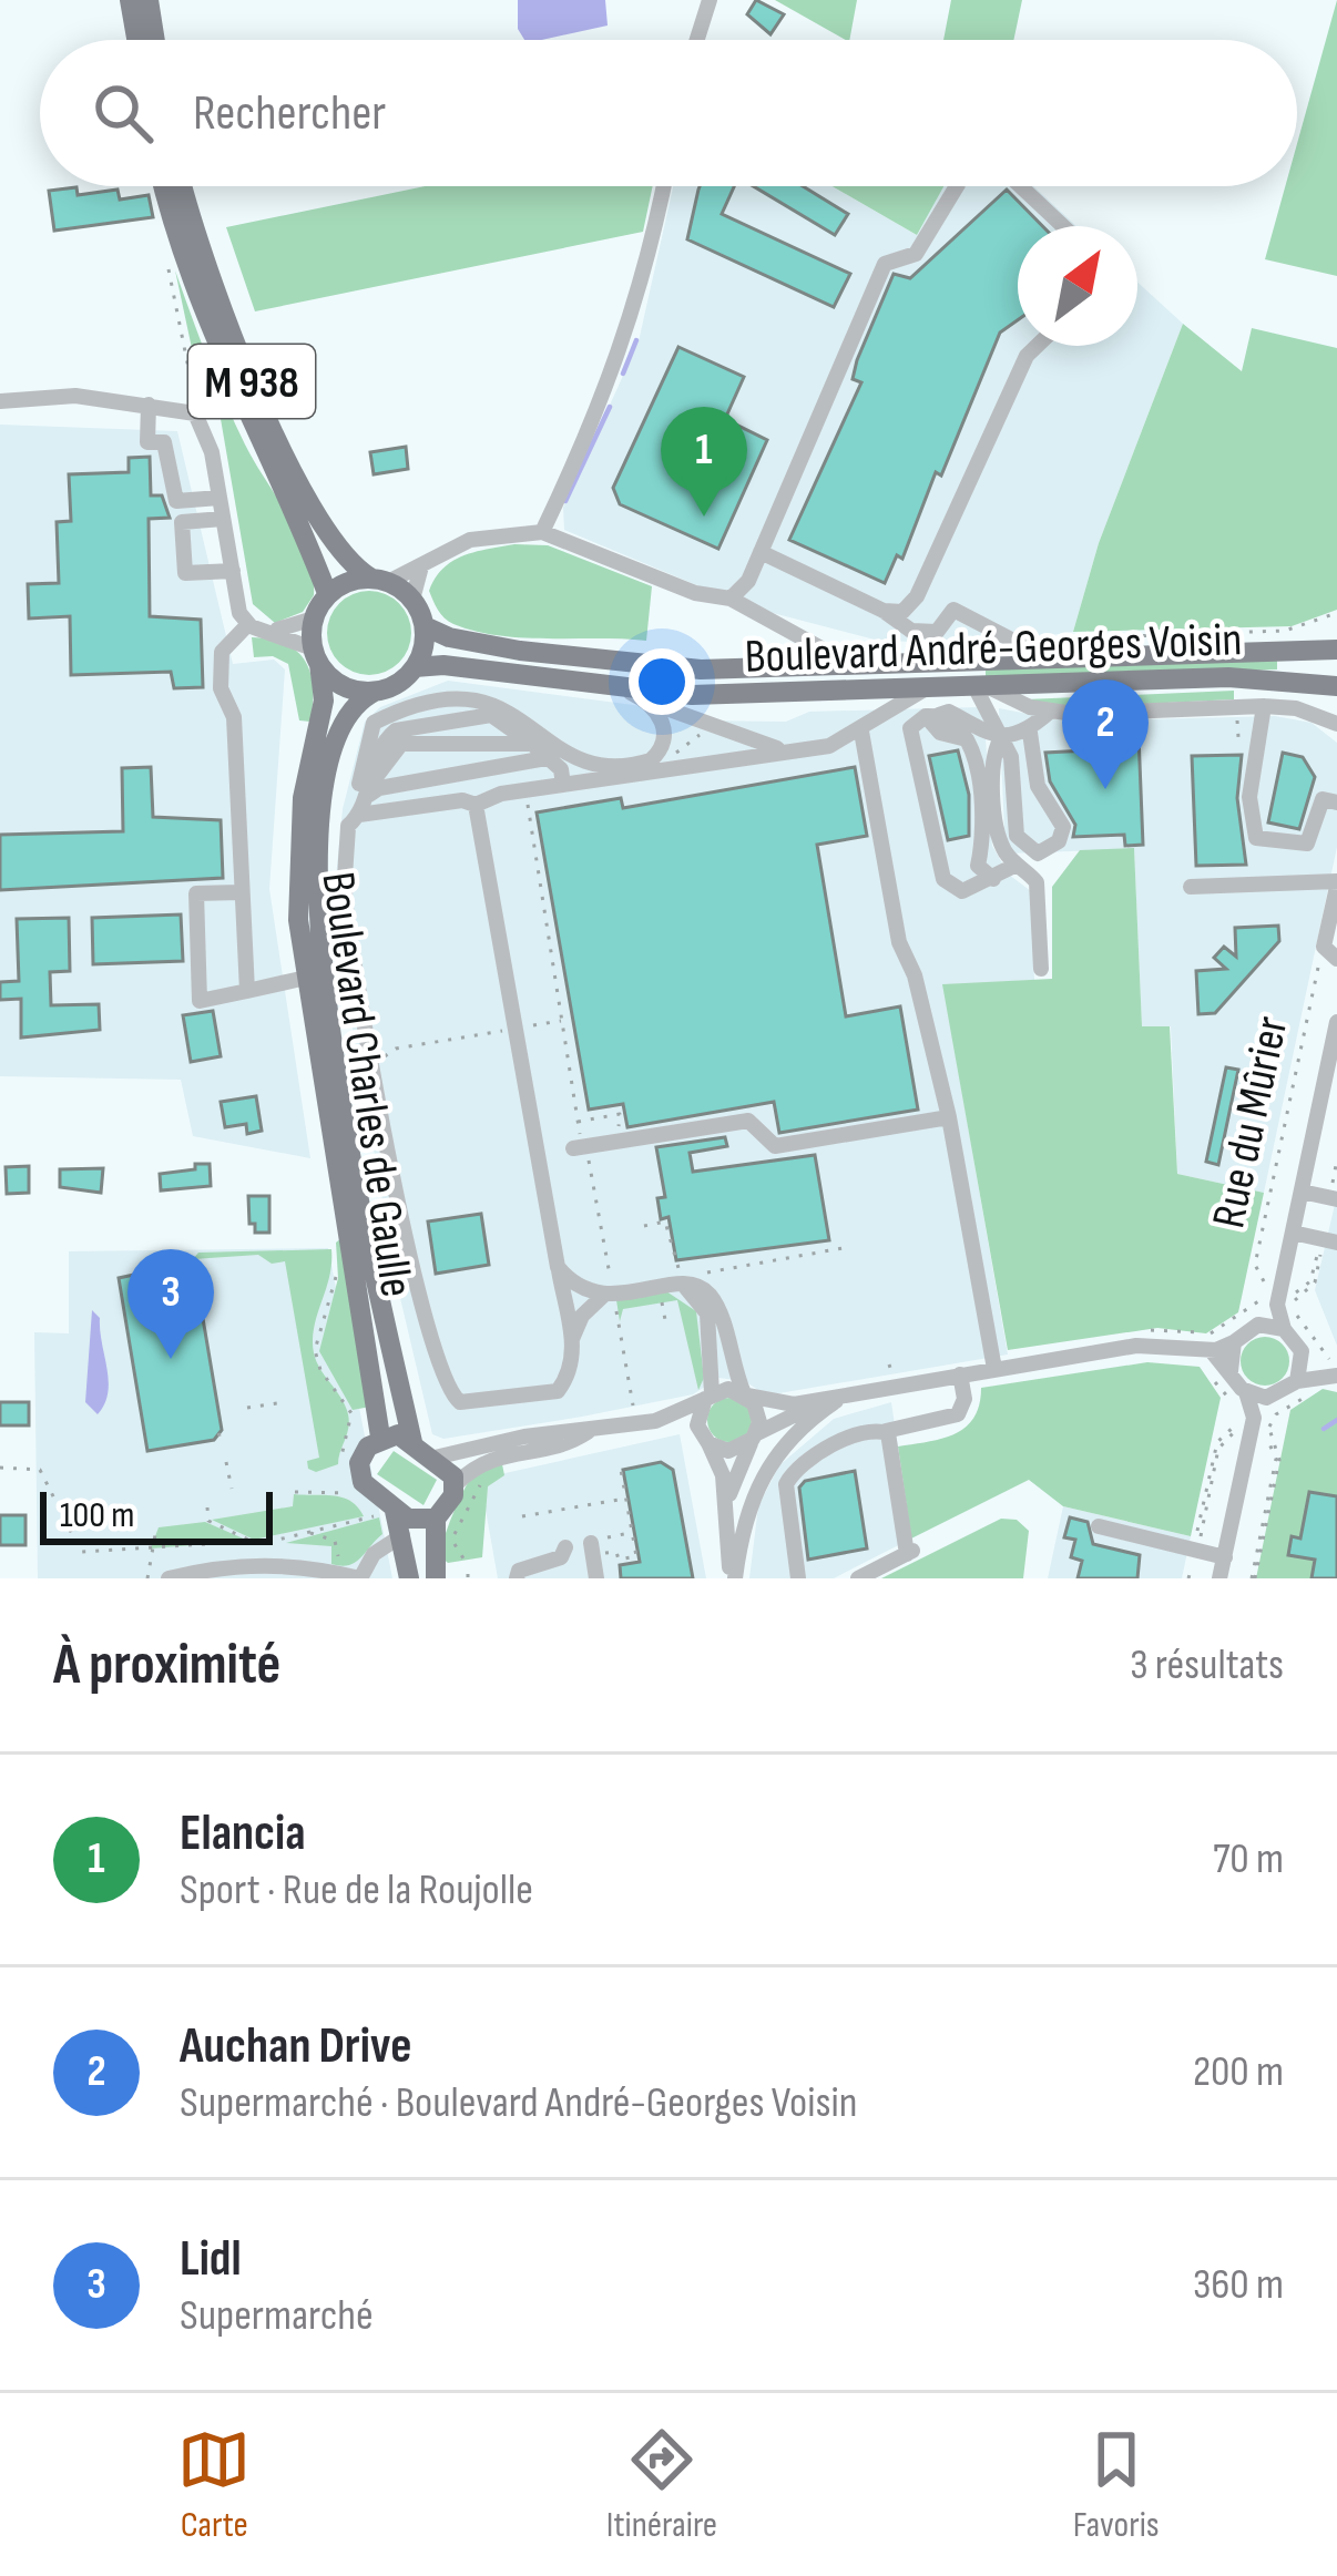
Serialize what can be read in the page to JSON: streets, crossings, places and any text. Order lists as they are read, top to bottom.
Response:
{
  "streets": {
    "main road": ["M 938", "Boulevard André-Georges Voisin", "Boulevard Charles de Gaulle"],
    "street": ["Rue du Mûrier"]
  },
  "crossings": [
    ["M 938", "Boulevard André-Georges Voisin"],
    ["M 938", "Boulevard Charles de Gaulle"],
    ["Boulevard André-Georges Voisin", "Boulevard Charles de Gaulle"]
  ],
  "scale_bar": "100 m",
  "north": "top right",
  "page": {
    "search": "Rechercher",
    "pins": ["1", "2", "3"],
    "scale": "100 m",
    "heading": ["À proximité", "3 résultats"],
    "list": [
      {
        "mark": "1",
        "name": "Elancia",
        "note": "Sport · Rue de la Roujolle",
        "value": "70 m"
      },
      {
        "mark": "2",
        "name": "Auchan Drive",
        "note": "Supermarché · Boulevard André-Georges Voisin",
        "value": "200 m"
      },
      {
        "mark": "3",
        "name": "Lidl",
        "note": "Supermarché",
        "value": "360 m"
      }
    ],
    "nav": ["Carte", "Itinéraire", "Favoris"]
  }
}
